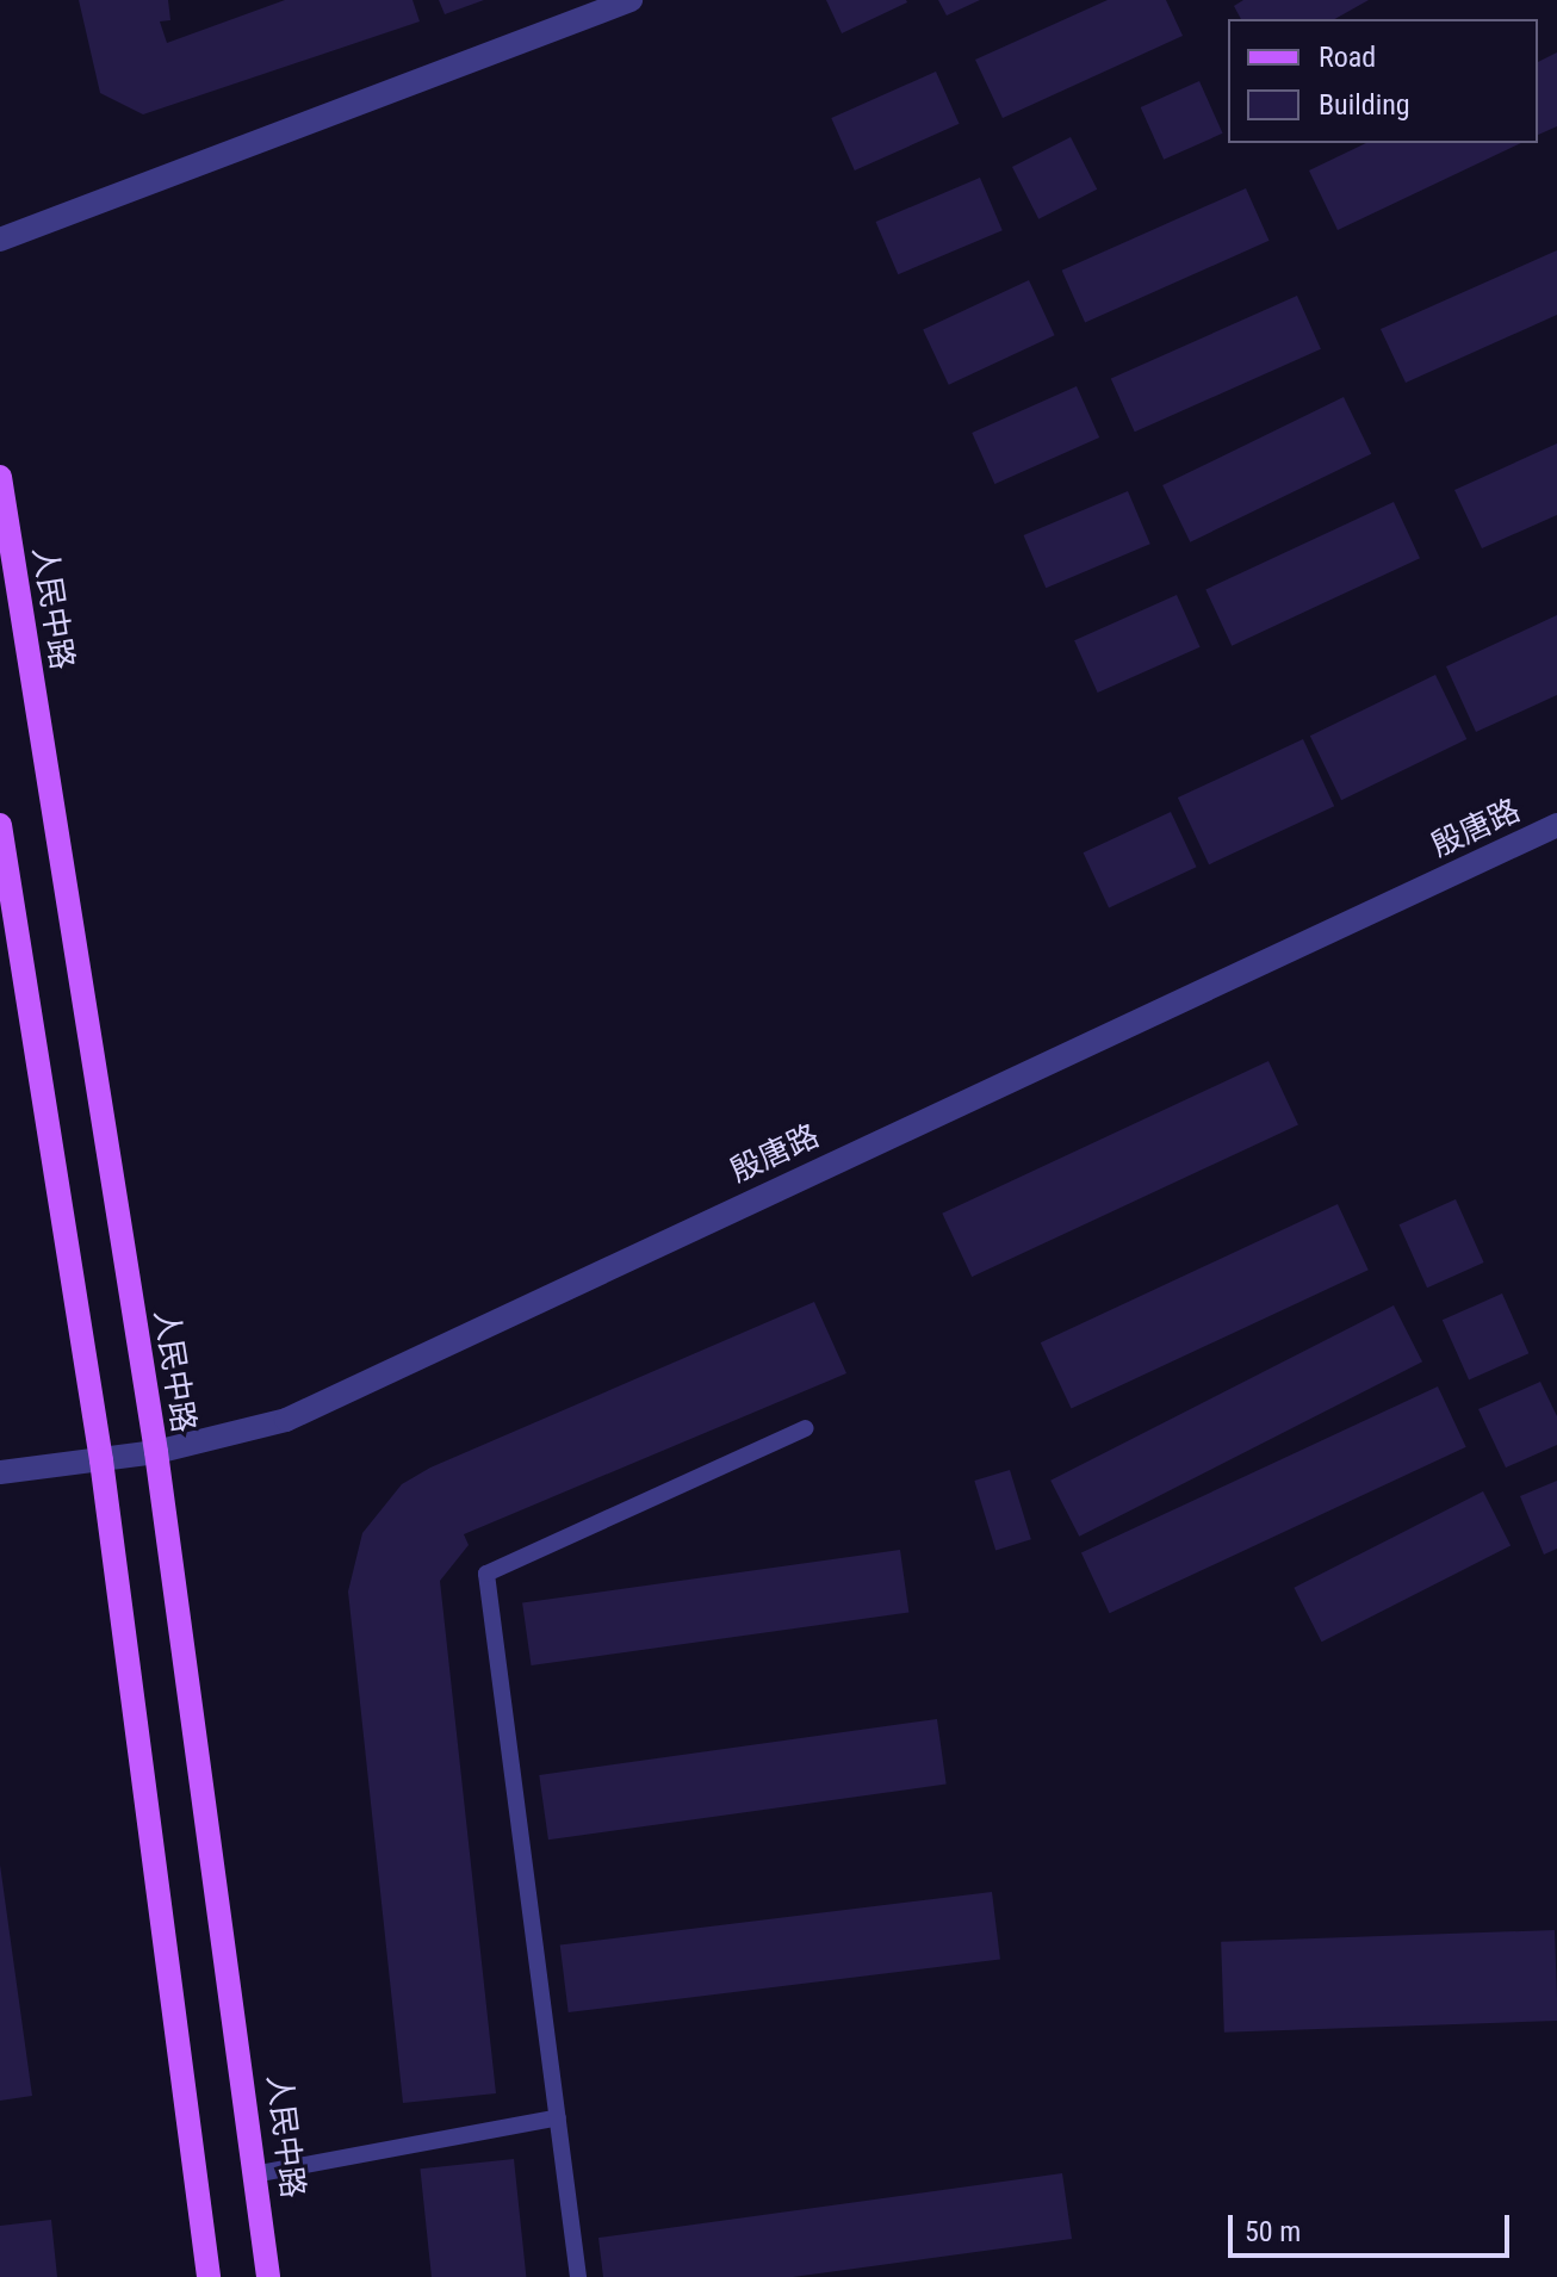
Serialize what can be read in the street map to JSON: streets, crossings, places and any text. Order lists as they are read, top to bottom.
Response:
{
  "streets": {
    "main road": ["人民中路"],
    "street": ["殷唐路"]
  },
  "crossings": [
    ["人民中路", "殷唐路"]
  ],
  "legend": ["Road", "Building"],
  "scale_bar": "50 m"
}
